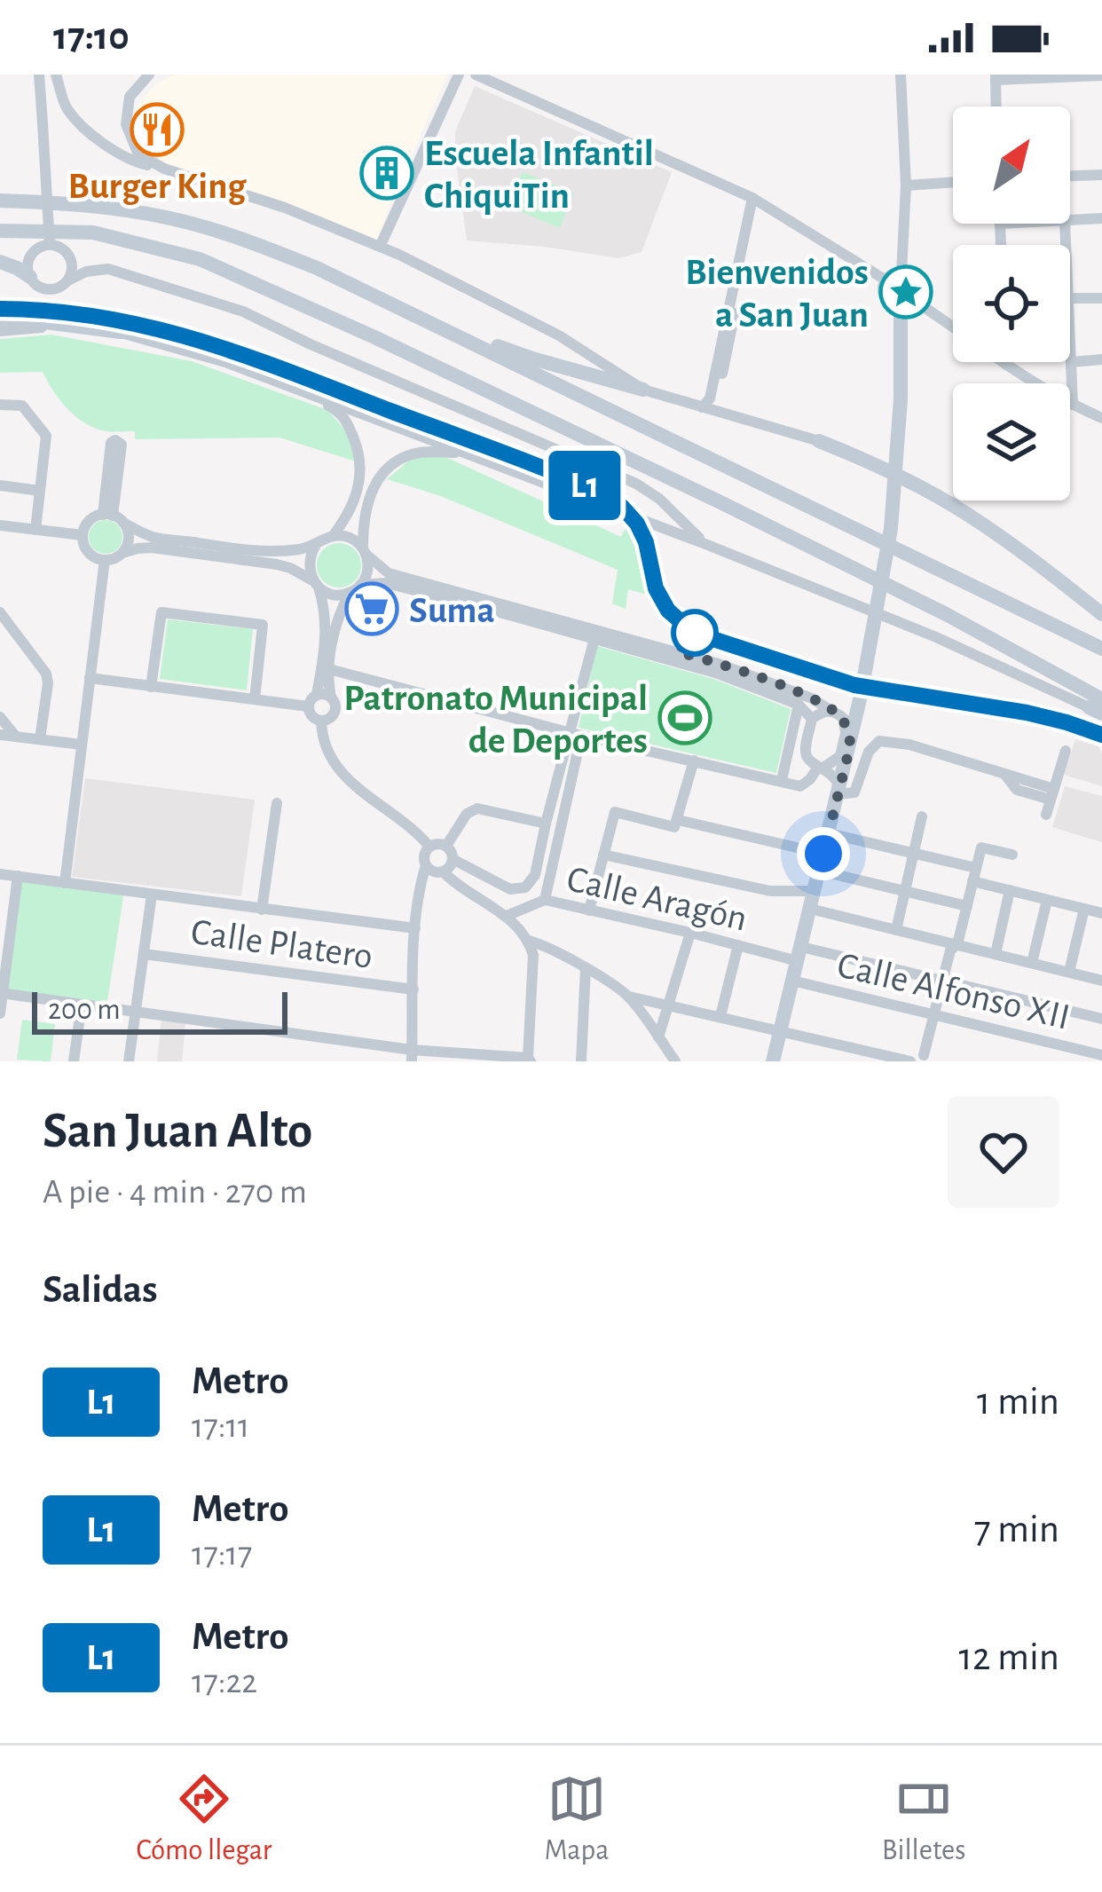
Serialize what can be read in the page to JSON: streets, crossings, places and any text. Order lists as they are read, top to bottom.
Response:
{
  "streets": {
    "street": ["Calle Aragón", "Calle Platero", "Calle Alfonso XII"]
  },
  "places": {
    "restaurant": ["Burger King"],
    "building": ["Escuela Infantil ChiquiTin"],
    "place": ["Bienvenidos a San Juan"],
    "supermarket": ["Suma"],
    "sports": ["Patronato Municipal de Deportes"]
  },
  "lines": ["metro line L1"],
  "scale_bar": "200 m",
  "north": "top right",
  "page": {
    "status": "17:10",
    "on_map": "L1",
    "scale": "200 m",
    "heading": [
      ["San Juan Alto", "A pie · 4 min · 270 m"],
      "Salidas"
    ],
    "list": [
      {
        "mark": "L1",
        "name": "Metro",
        "note": "17:11",
        "value": "1 min"
      },
      {
        "mark": "L1",
        "name": "Metro",
        "note": "17:17",
        "value": "7 min"
      },
      {
        "mark": "L1",
        "name": "Metro",
        "note": "17:22",
        "value": "12 min"
      }
    ],
    "tabs": ["Cómo llegar", "Mapa", "Billetes"]
  }
}
